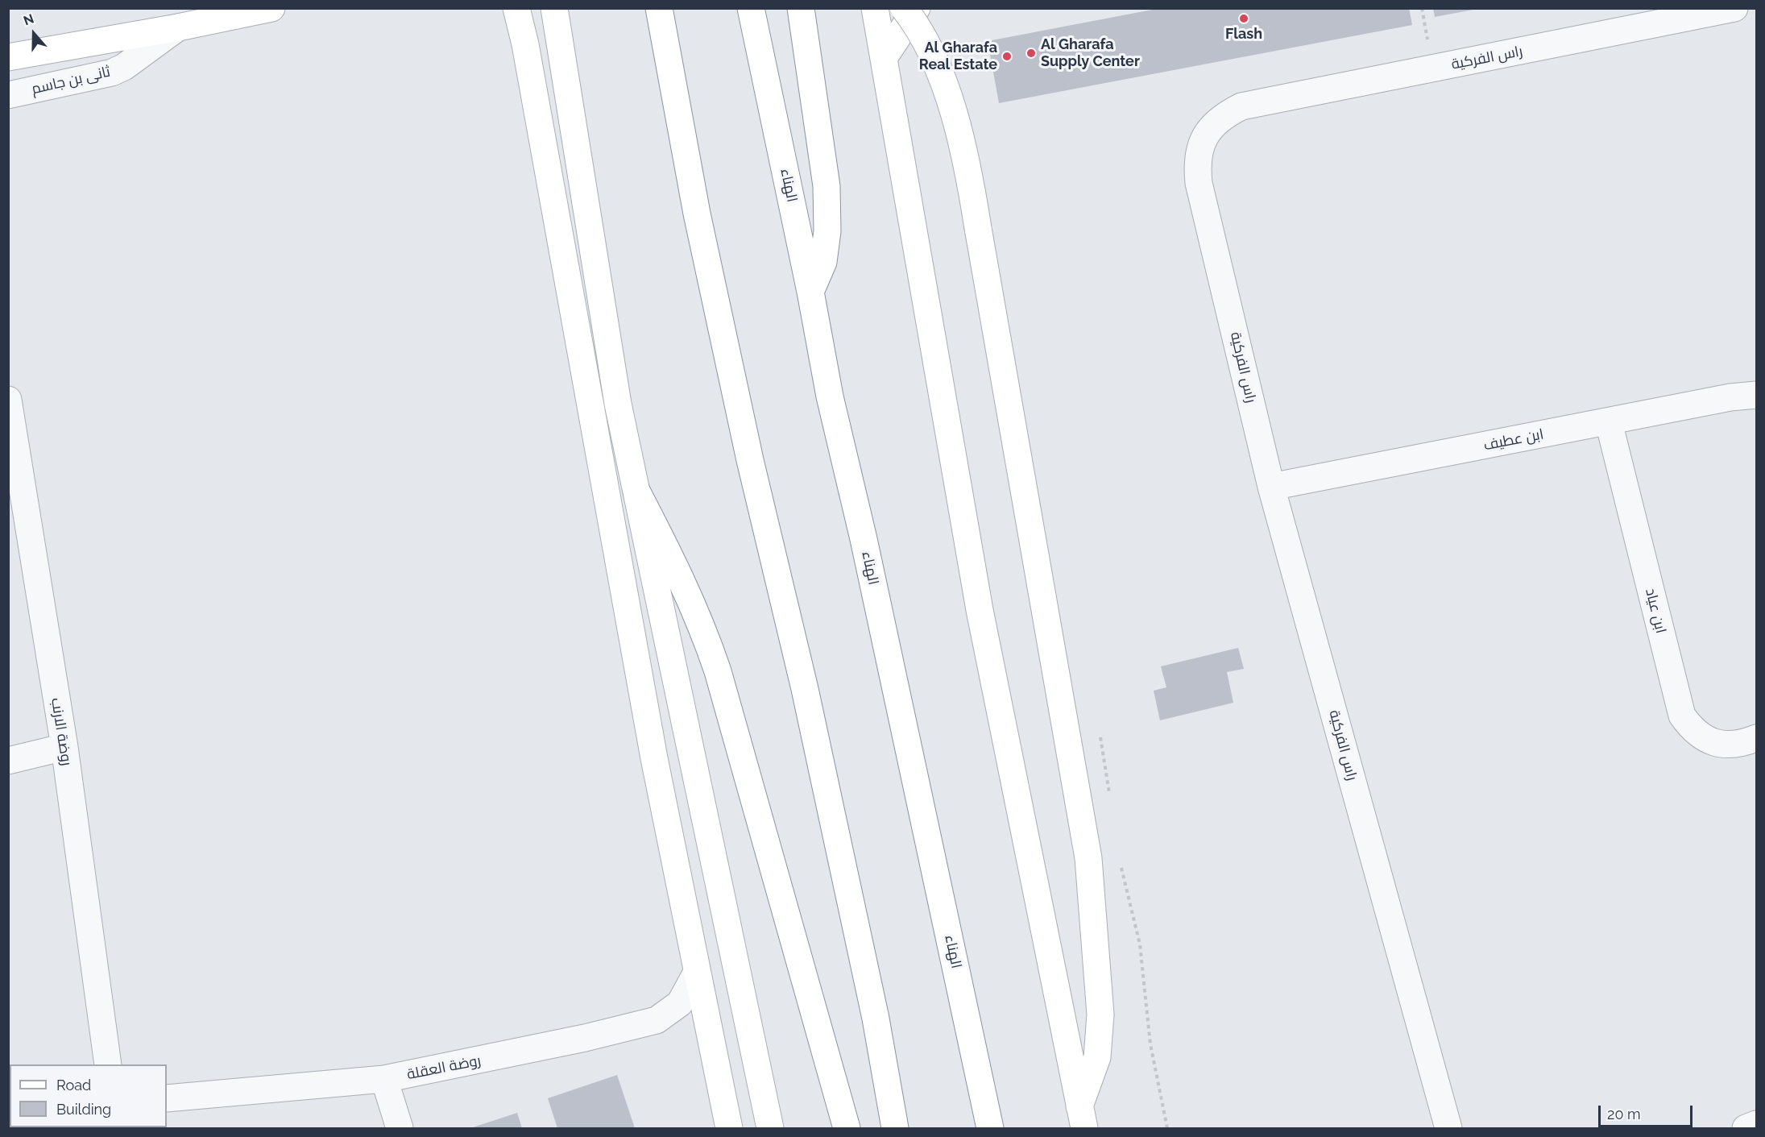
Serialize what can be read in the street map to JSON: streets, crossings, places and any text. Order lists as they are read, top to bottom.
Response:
{
  "streets": {
    "main road": ["ثانى بن جاسم", "الهناء"],
    "street": [
      "راس الفركية",
      "ابن عطيف",
      "ابن عياد",
      "روضة الارنب",
      "روضة العقلة"
    ]
  },
  "crossings": [
    ["راس الفركية", "ابن عطيف"],
    ["ابن عطيف", "ابن عياد"]
  ],
  "places": ["Flash", "Al Gharafa Supply Center", "Al Gharafa Real Estate"],
  "legend": ["Road", "Building"],
  "scale_bar": "20 m",
  "north": "top"
}
